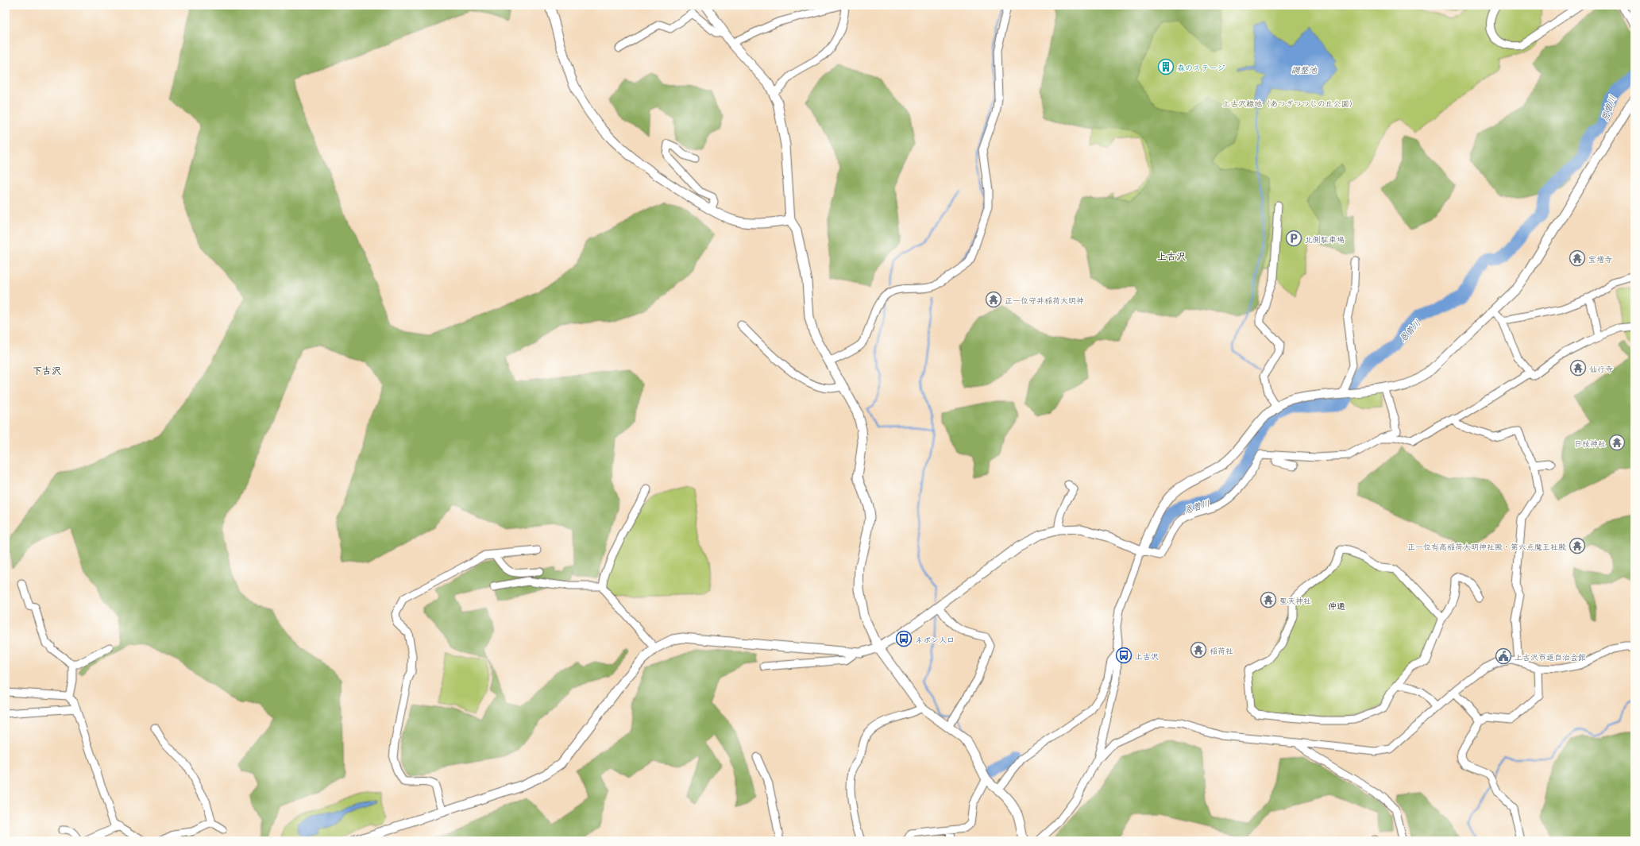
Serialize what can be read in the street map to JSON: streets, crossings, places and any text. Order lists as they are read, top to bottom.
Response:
{
  "districts": ["上古沢", "下古沢", "仲通"],
  "water": ["調整池", "恩曽川"],
  "parks": ["上古沢緑地（あつぎつつじの丘公園）"],
  "places": {
    "building": ["森のステージ"],
    "parking": ["北側駐車場"],
    "temple": [
      "宝増寺",
      "正一位守井稲荷大明神",
      "仙行寺",
      "日枝神社",
      "正一位有高稲荷大明神社殿・第六点魔王社殿",
      "聖天神社",
      "稲荷社"
    ],
    "bus stop": ["ネポン入口", "上古沢"],
    "public building": ["上古沢市道自治会館"]
  }
}
